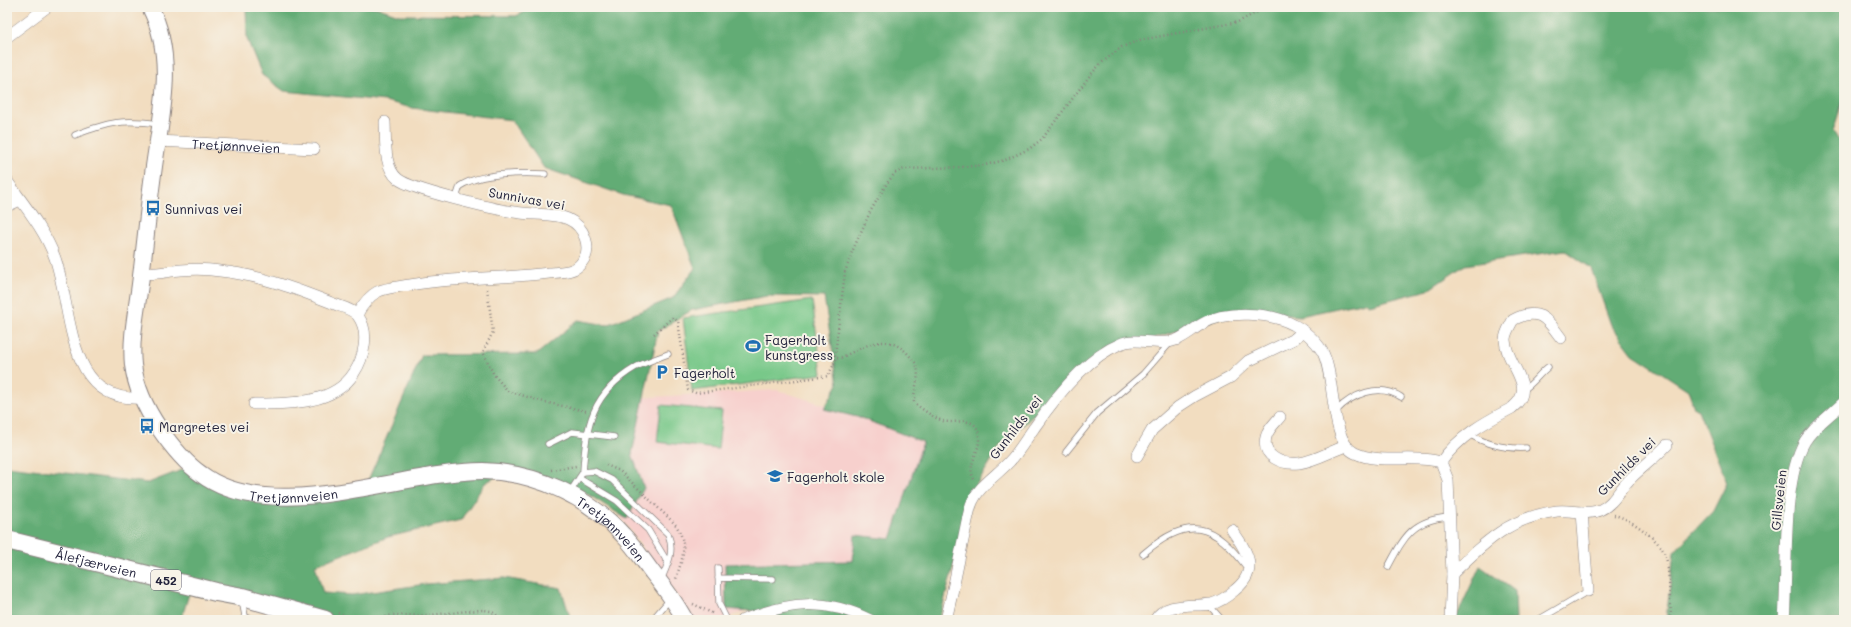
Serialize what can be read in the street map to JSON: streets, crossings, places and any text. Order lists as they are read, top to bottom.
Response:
{
  "streets": {
    "main road": ["Ålefjærveien", "452"],
    "street": [
      "Tretjønnveien",
      "Sunnivas vei",
      "Gunhilds vei",
      "Gillsveien"
    ]
  },
  "places": {
    "bus stop": ["Sunnivas vei", "Margretes vei"],
    "sports": ["Fagerholt kunstgress"],
    "parking": ["Fagerholt"],
    "school or university": ["Fagerholt skole"]
  }
}
